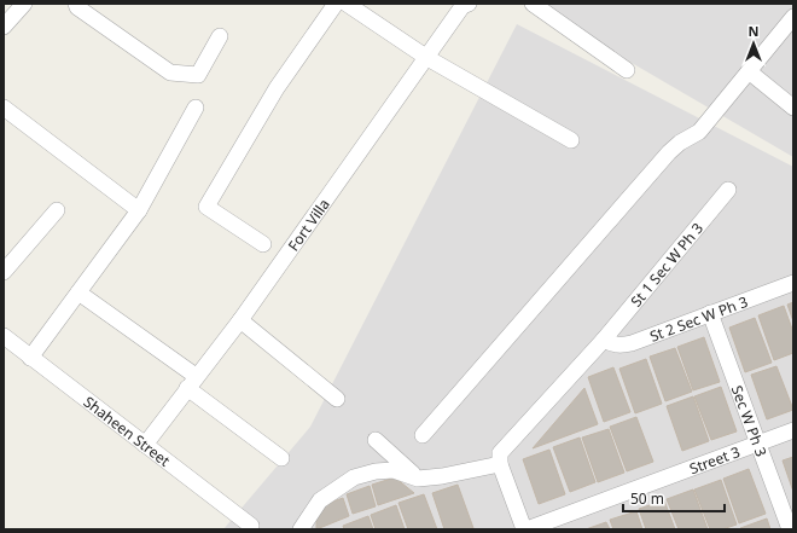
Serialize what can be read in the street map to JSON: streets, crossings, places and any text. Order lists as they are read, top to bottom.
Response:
{
  "streets": {
    "street": [
      "Fort Villa",
      "St 1 Sec W Ph 3",
      "St 2 Sec W Ph 3",
      "Sec W Ph 3",
      "Shaheen Street",
      "Street 3"
    ]
  },
  "crossings": [
    ["Fort Villa", "Shaheen Street"],
    ["St 1 Sec W Ph 3", "St 2 Sec W Ph 3"],
    ["St 2 Sec W Ph 3", "Sec W Ph 3"],
    ["Sec W Ph 3", "Street 3"]
  ],
  "scale_bar": "50 m",
  "north": "top"
}
